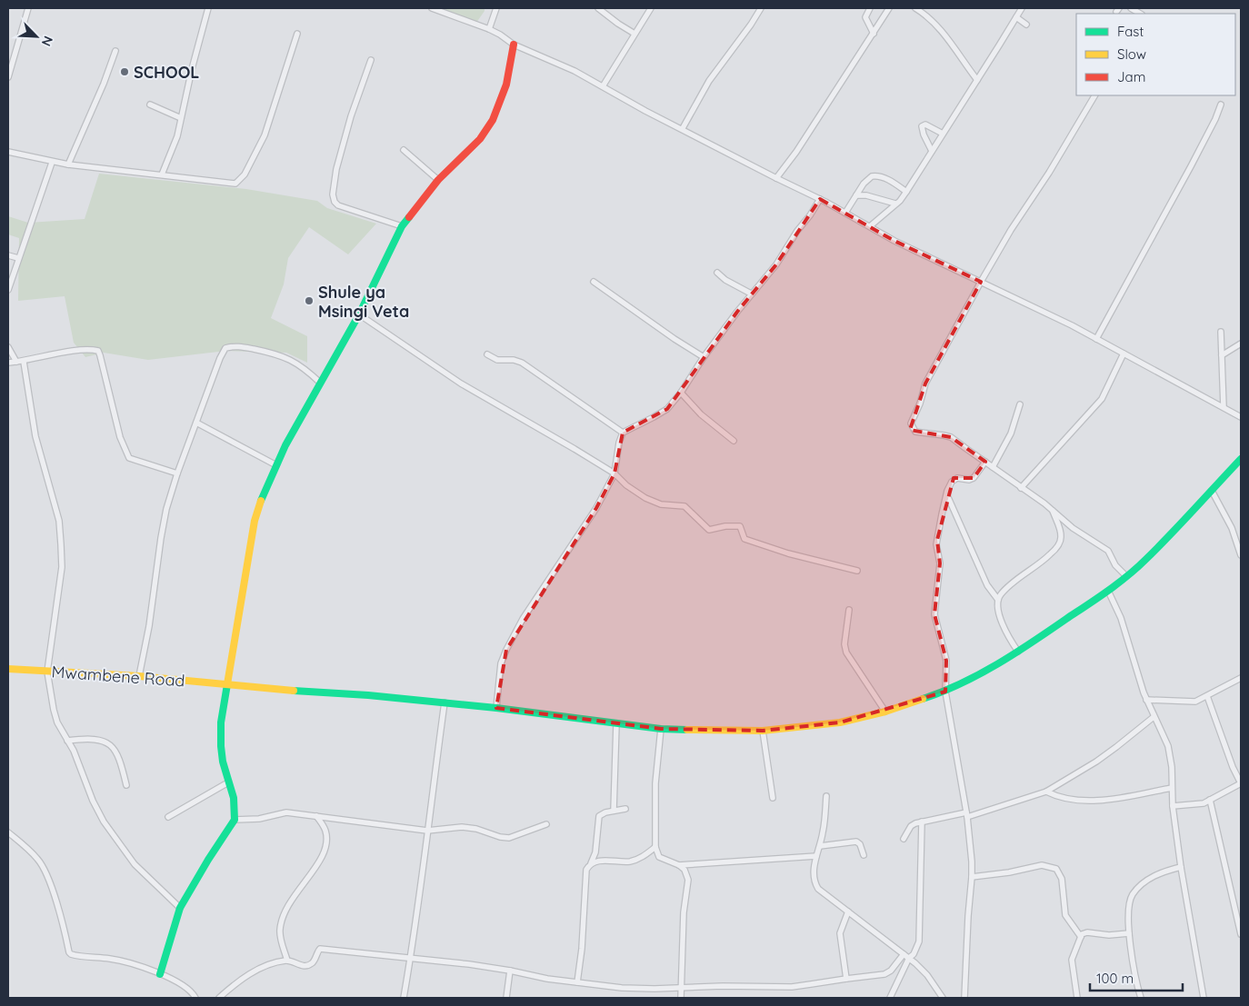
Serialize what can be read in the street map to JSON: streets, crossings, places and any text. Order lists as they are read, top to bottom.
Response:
{
  "streets": {
    "street": ["Mwambene Road"]
  },
  "places": ["SCHOOL", "Shule ya Msingi Veta"],
  "legend": ["Fast", "Slow", "Jam"],
  "scale_bar": "100 m",
  "north": "bottom right"
}
